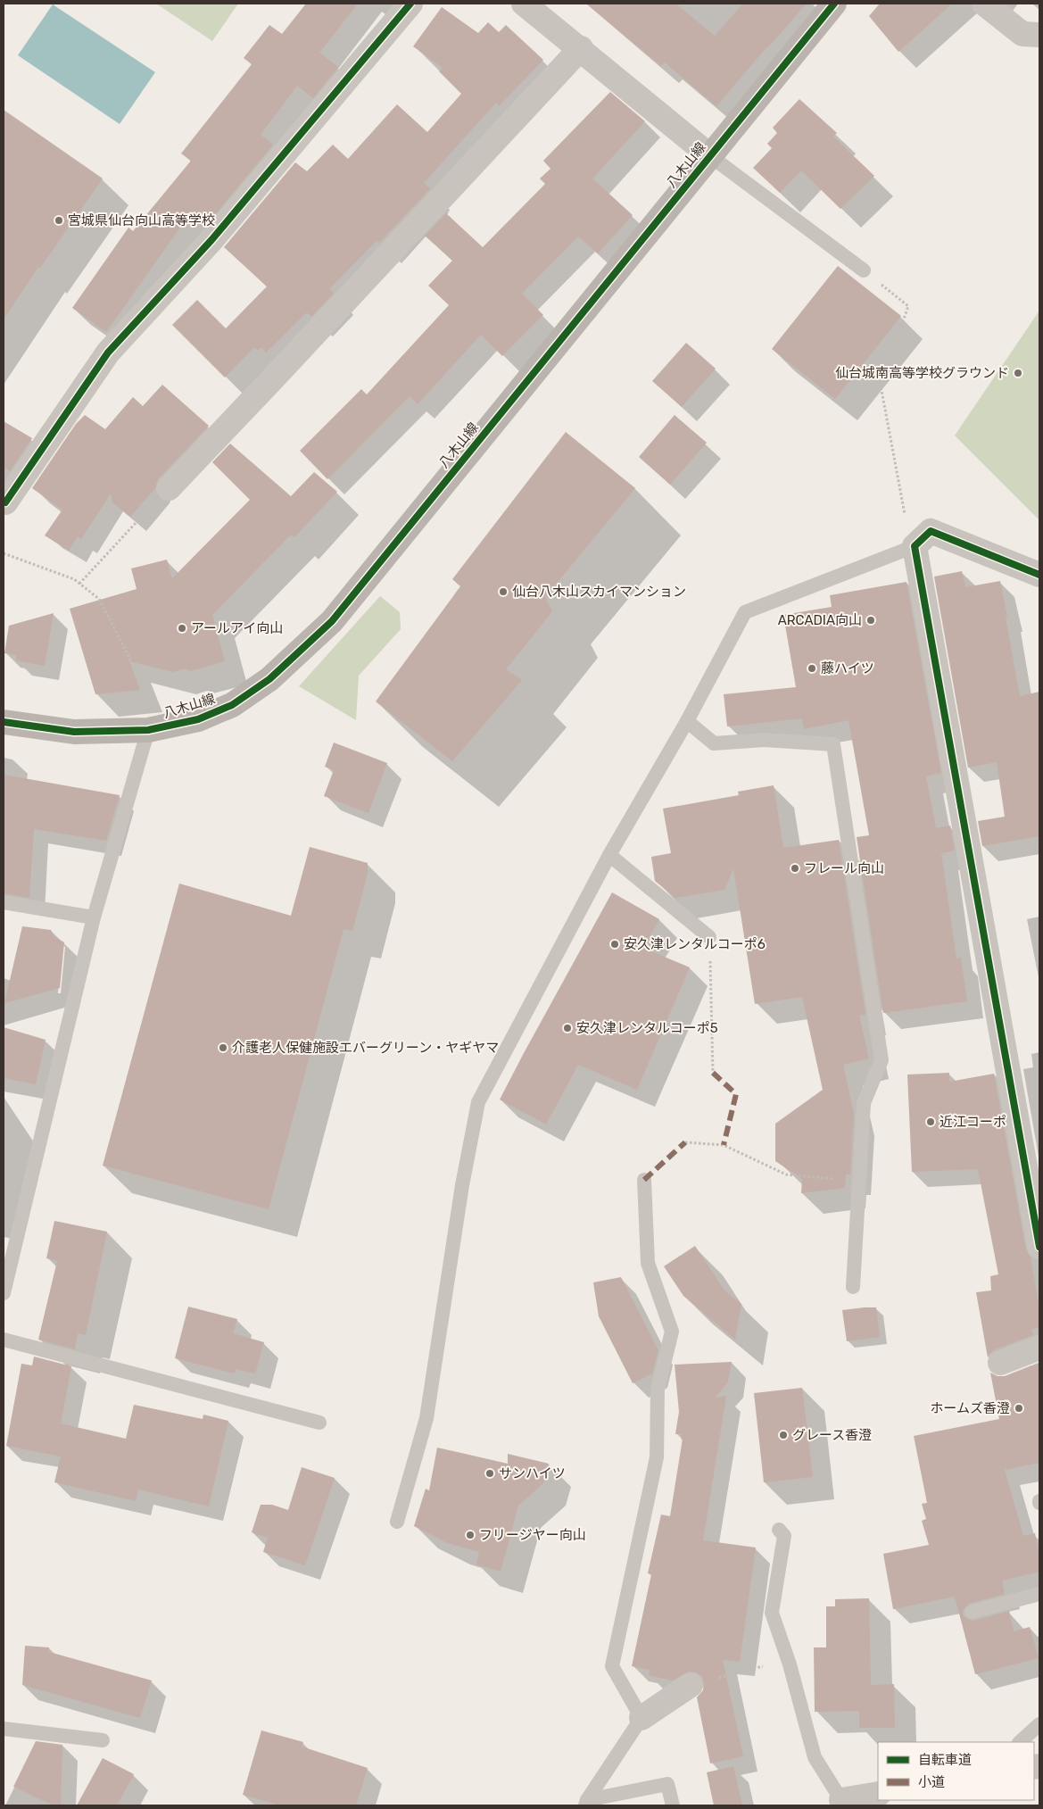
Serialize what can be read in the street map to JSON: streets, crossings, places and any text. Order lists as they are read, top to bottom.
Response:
{
  "streets": {
    "street": ["八木山線"]
  },
  "places": [
    "宮城県仙台向山高等学校",
    "仙台城南高等学校グラウンド",
    "仙台八木山スカイマンション",
    "ARCADIA向山",
    "アールアイ向山",
    "藤ハイツ",
    "フレール向山",
    "安久津レンタルコーポ6",
    "安久津レンタルコーポ5",
    "介護老人保健施設エバーグリーン・ヤギヤマ",
    "近江コーポ",
    "ホームズ香澄",
    "グレース香澄",
    "サンハイツ",
    "フリージヤー向山"
  ],
  "legend": ["自転車道", "小道"]
}
